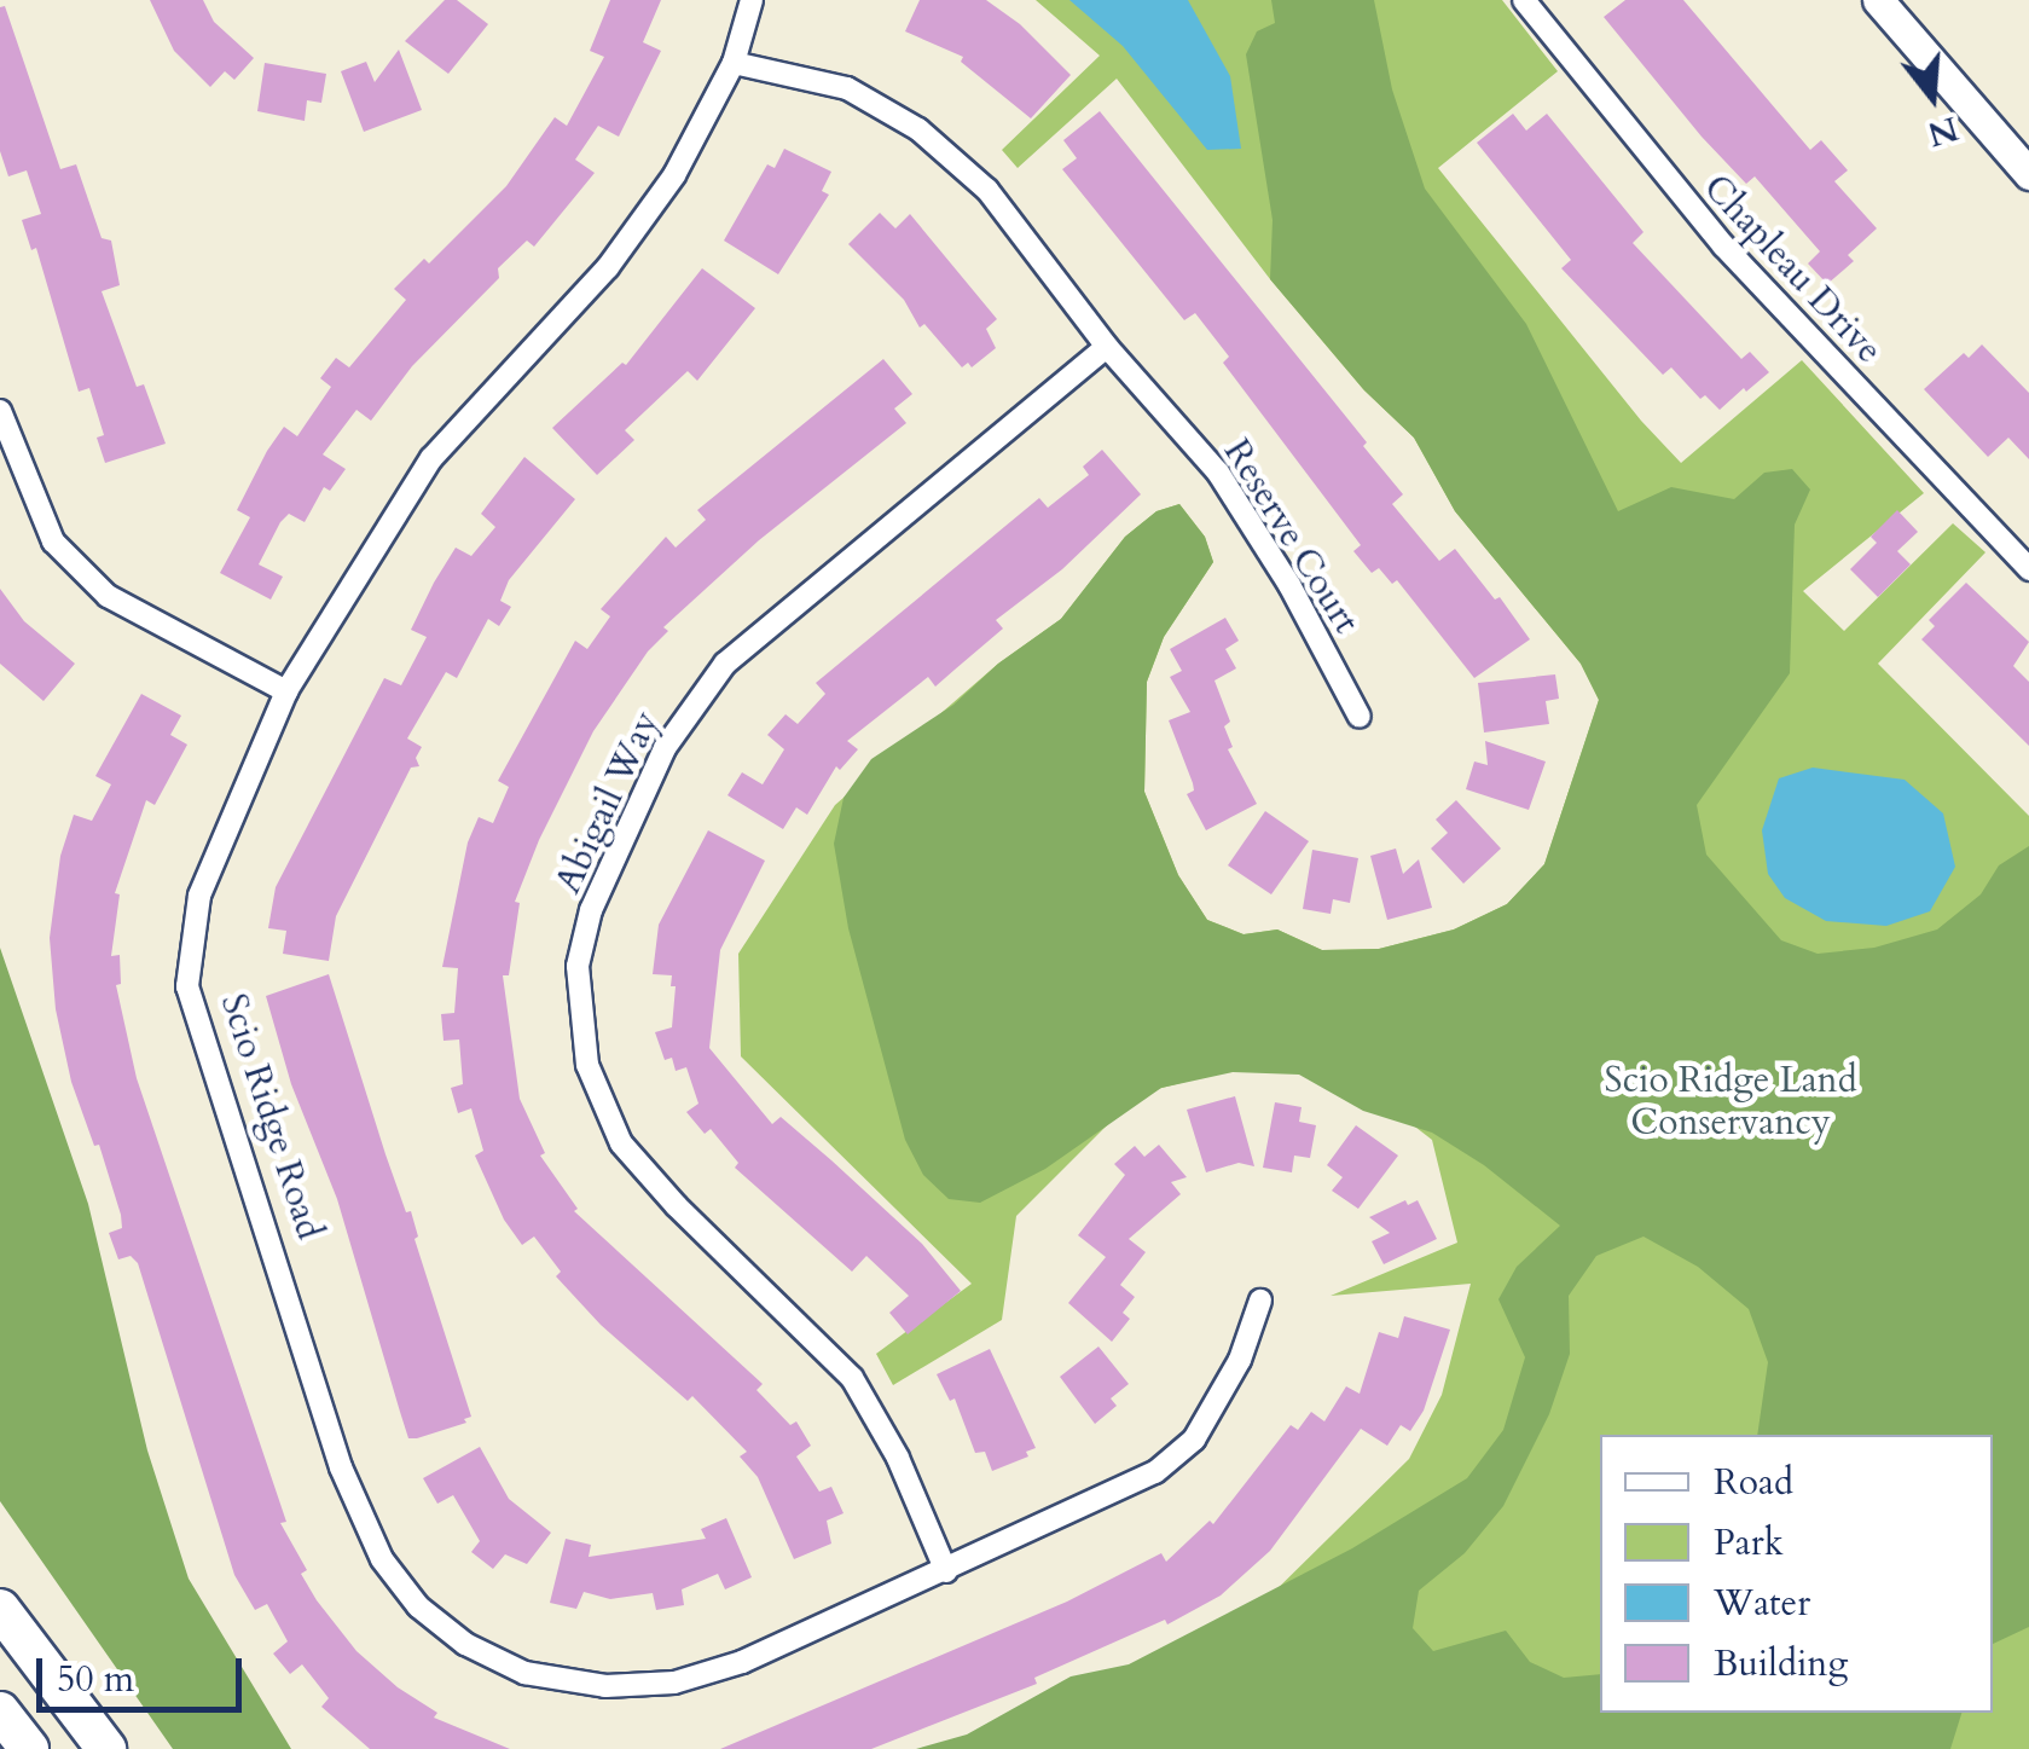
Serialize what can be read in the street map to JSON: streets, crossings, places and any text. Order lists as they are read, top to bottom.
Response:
{
  "streets": {
    "street": [
      "Chapleau Drive",
      "Reserve Court",
      "Abigail Way",
      "Scio Ridge Road"
    ]
  },
  "crossings": [
    ["Reserve Court", "Abigail Way"],
    ["Reserve Court", "Scio Ridge Road"],
    ["Abigail Way", "Scio Ridge Road"]
  ],
  "parks": ["Scio Ridge Land Conservancy"],
  "legend": [
    "Road",
    "Park",
    "Water",
    "Building"
  ],
  "scale_bar": "50 m",
  "north": "bottom"
}
